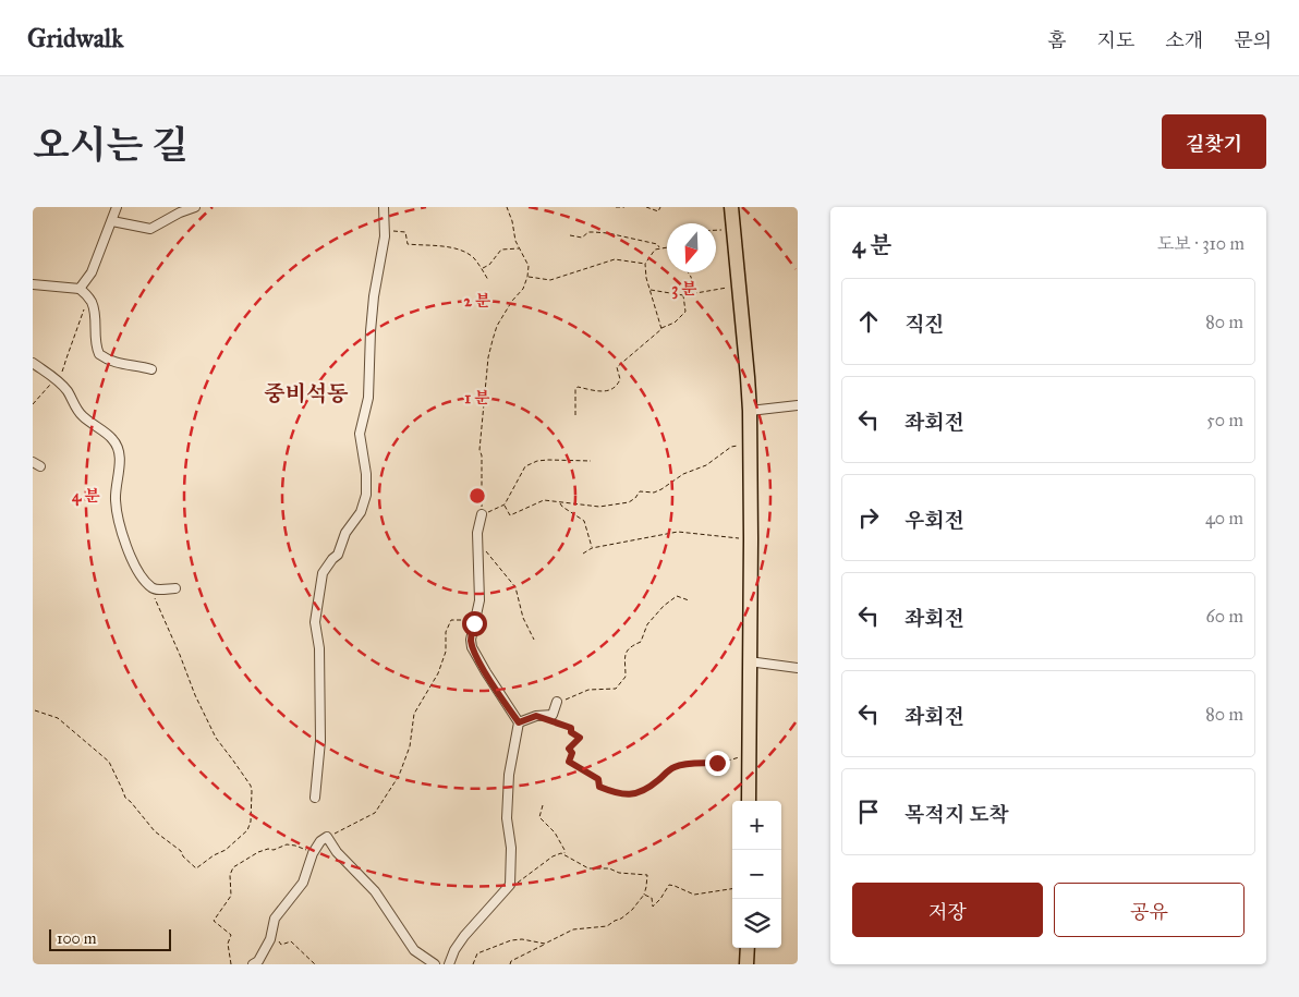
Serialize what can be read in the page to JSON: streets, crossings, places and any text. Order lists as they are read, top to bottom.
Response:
{
  "districts": ["중비석동"],
  "scale_bar": "100 m",
  "north": "bottom",
  "page": {
    "header": "Gridwalk",
    "nav": [
      "홈",
      "지도",
      "소개",
      "문의"
    ],
    "title": "오시는 길",
    "buttons": [
      "길찾기",
      ["저장", "공유"]
    ],
    "heading": ["4 분", "도보 · 310 m"],
    "list": [
      ["직진", "80 m"],
      ["좌회전", "50 m"],
      ["우회전", "40 m"],
      ["좌회전", "60 m"],
      ["좌회전", "80 m"],
      "목적지 도착"
    ],
    "map_buttons": ["+", "−"],
    "scale": "100 m"
  },
  "rings": [
    "3 분",
    "2 분",
    "1 분",
    "4 분"
  ]
}
